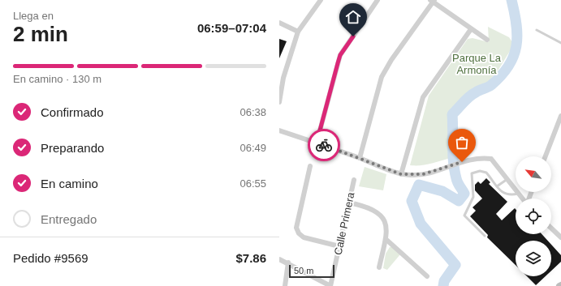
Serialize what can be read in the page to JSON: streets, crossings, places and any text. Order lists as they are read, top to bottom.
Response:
{
  "streets": {
    "street": ["Calle Primera"]
  },
  "parks": ["Parque La Armonía"],
  "scale_bar": "50 m",
  "north": "top left",
  "page": {
    "heading": ["2 min", "Llega en", "06:59–07:04"],
    "panel": ["Pedido #9569", "$7.86"],
    "bar": "En camino · 130 m",
    "list": [
      ["Confirmado", "06:38"],
      ["Preparando", "06:49"],
      ["En camino", "06:55"],
      "Entregado"
    ],
    "scale": "50 m"
  }
}
